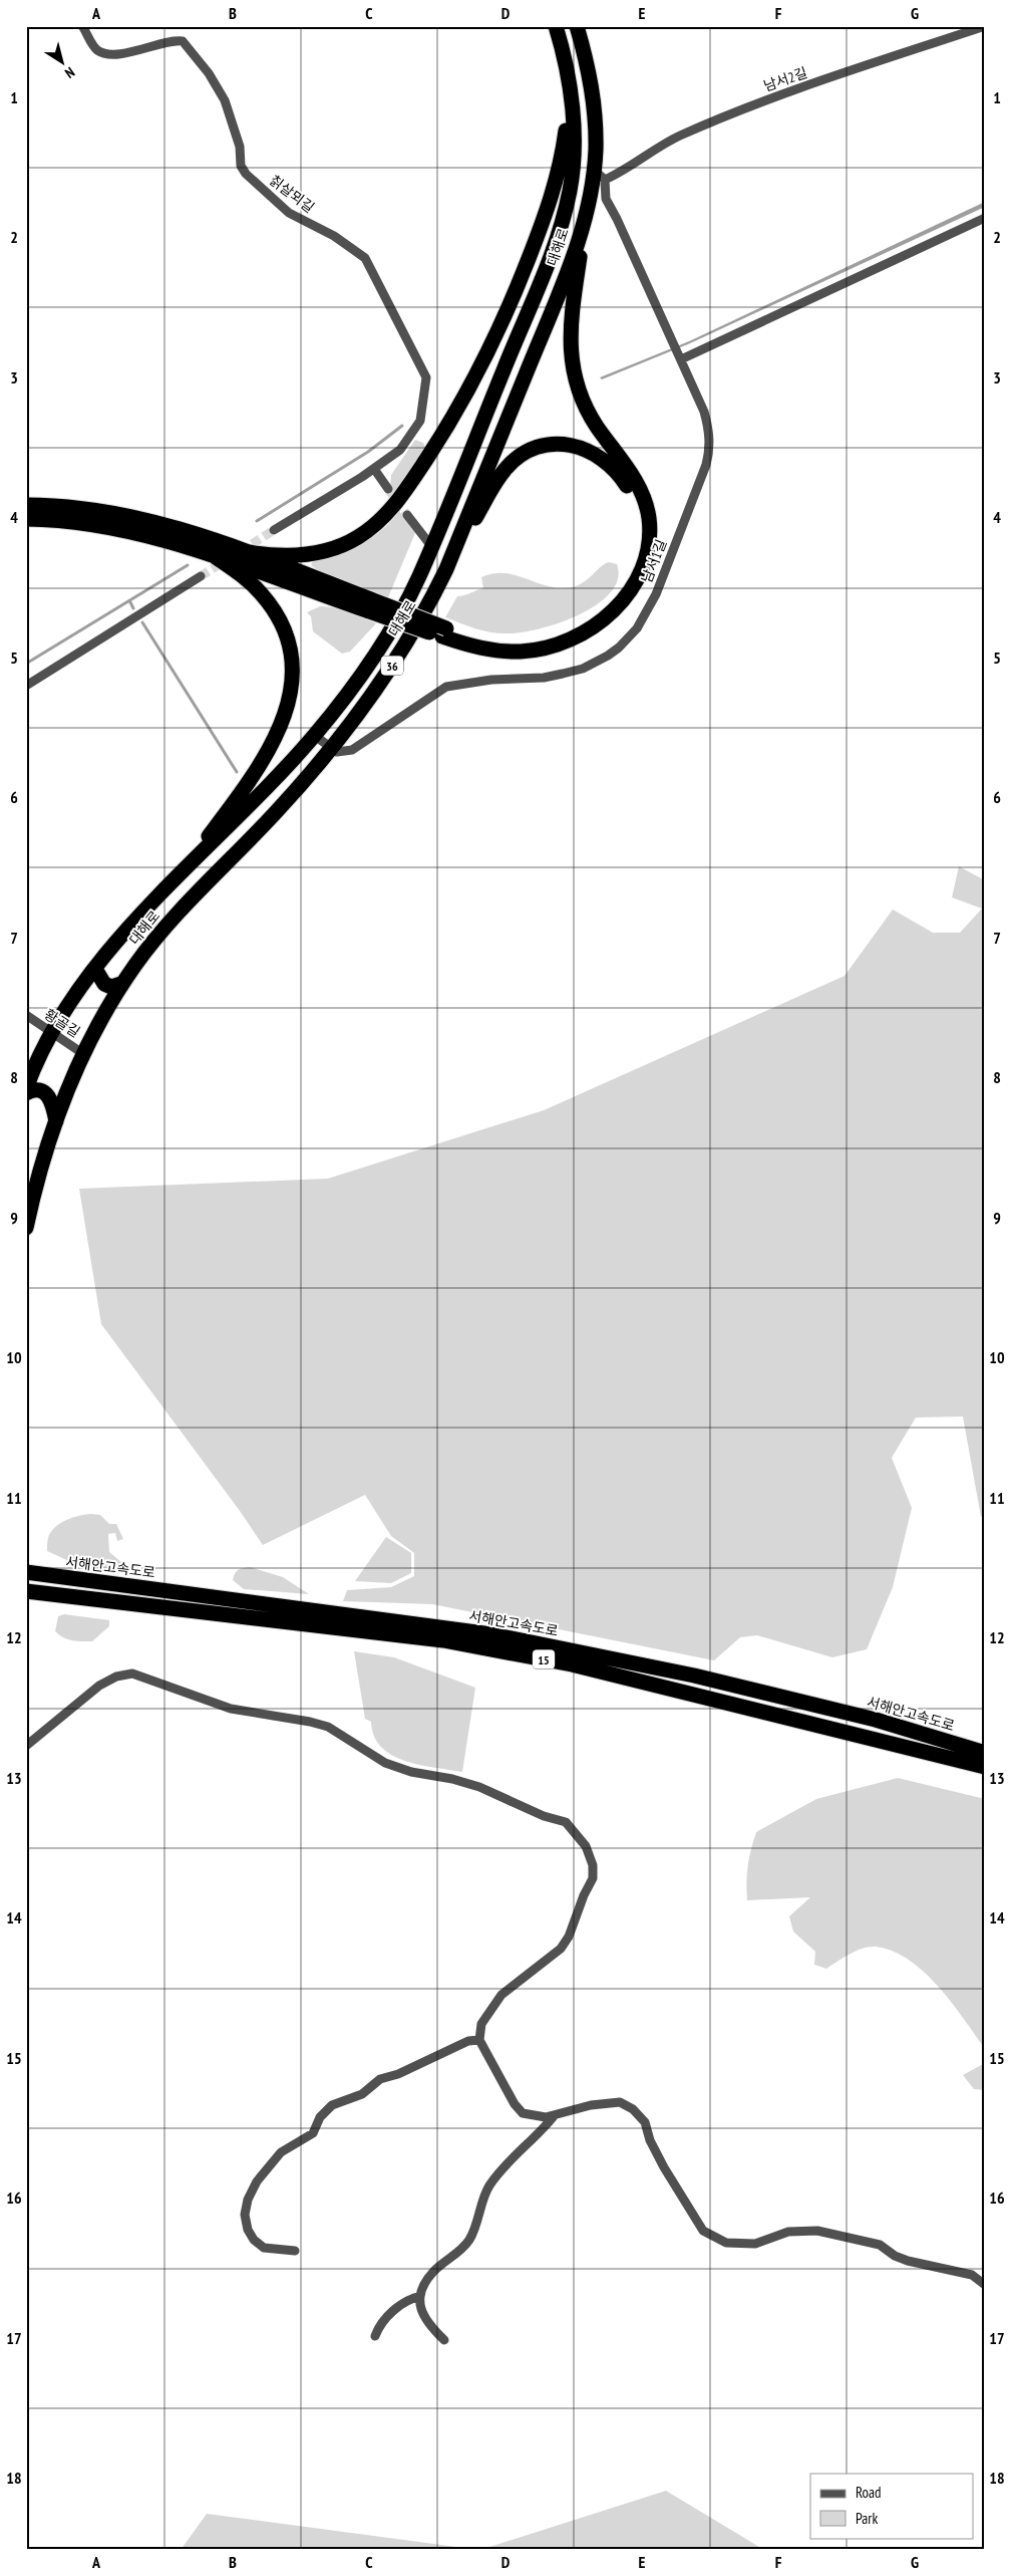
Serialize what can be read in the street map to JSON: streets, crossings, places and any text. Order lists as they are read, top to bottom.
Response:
{
  "streets": {
    "highway": [
      "대해로",
      "36",
      "서해안고속도로",
      "15"
    ],
    "street": [
      "남서2길",
      "칡살뫼길",
      "남서1길",
      "황골길"
    ]
  },
  "crossings": [
    ["남서2길", "남서1길"],
    ["대해로", "남서1길"],
    ["대해로", "황골길"]
  ],
  "legend": ["Road", "Park"],
  "north": "bottom right",
  "grid": {
    "columns": [
      "A",
      "B",
      "C",
      "D",
      "E",
      "F",
      "G"
    ],
    "rows": [
      "1",
      "2",
      "3",
      "4",
      "5",
      "6",
      "7",
      "8",
      "9",
      "10",
      "11",
      "12",
      "13",
      "14",
      "15",
      "16",
      "17",
      "18"
    ]
  }
}
